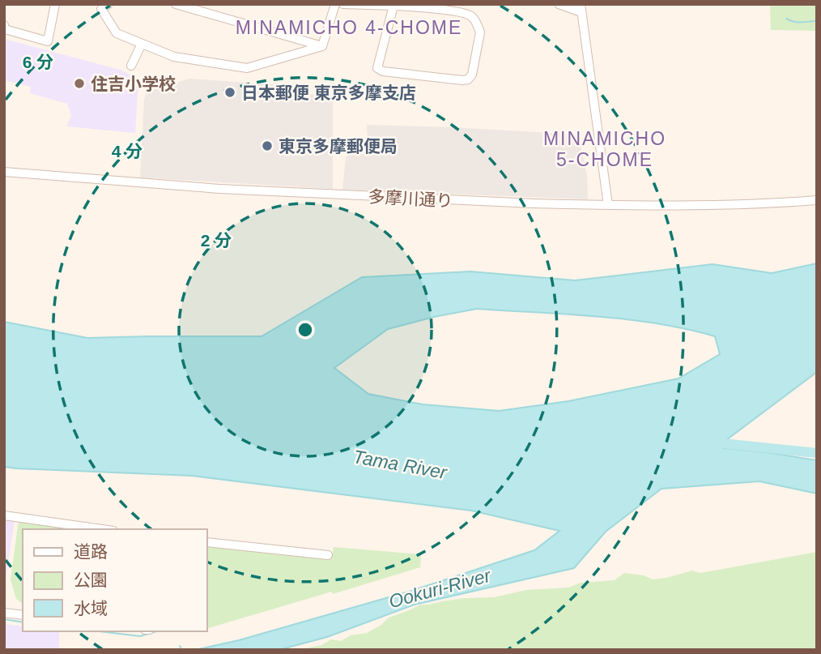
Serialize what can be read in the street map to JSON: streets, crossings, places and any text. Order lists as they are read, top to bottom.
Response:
{
  "streets": {
    "street": ["多摩川通り"]
  },
  "districts": ["MINAMICHO 4-CHOME", "MINAMICHO 5-CHOME"],
  "water": ["Tama River", "Ookuri-River"],
  "places": ["住吉小学校", "日本郵便 東京多摩支店", "東京多摩郵便局"],
  "legend": ["道路", "公園", "水域"],
  "rings": ["6 分", "4 分", "2 分"]
}
